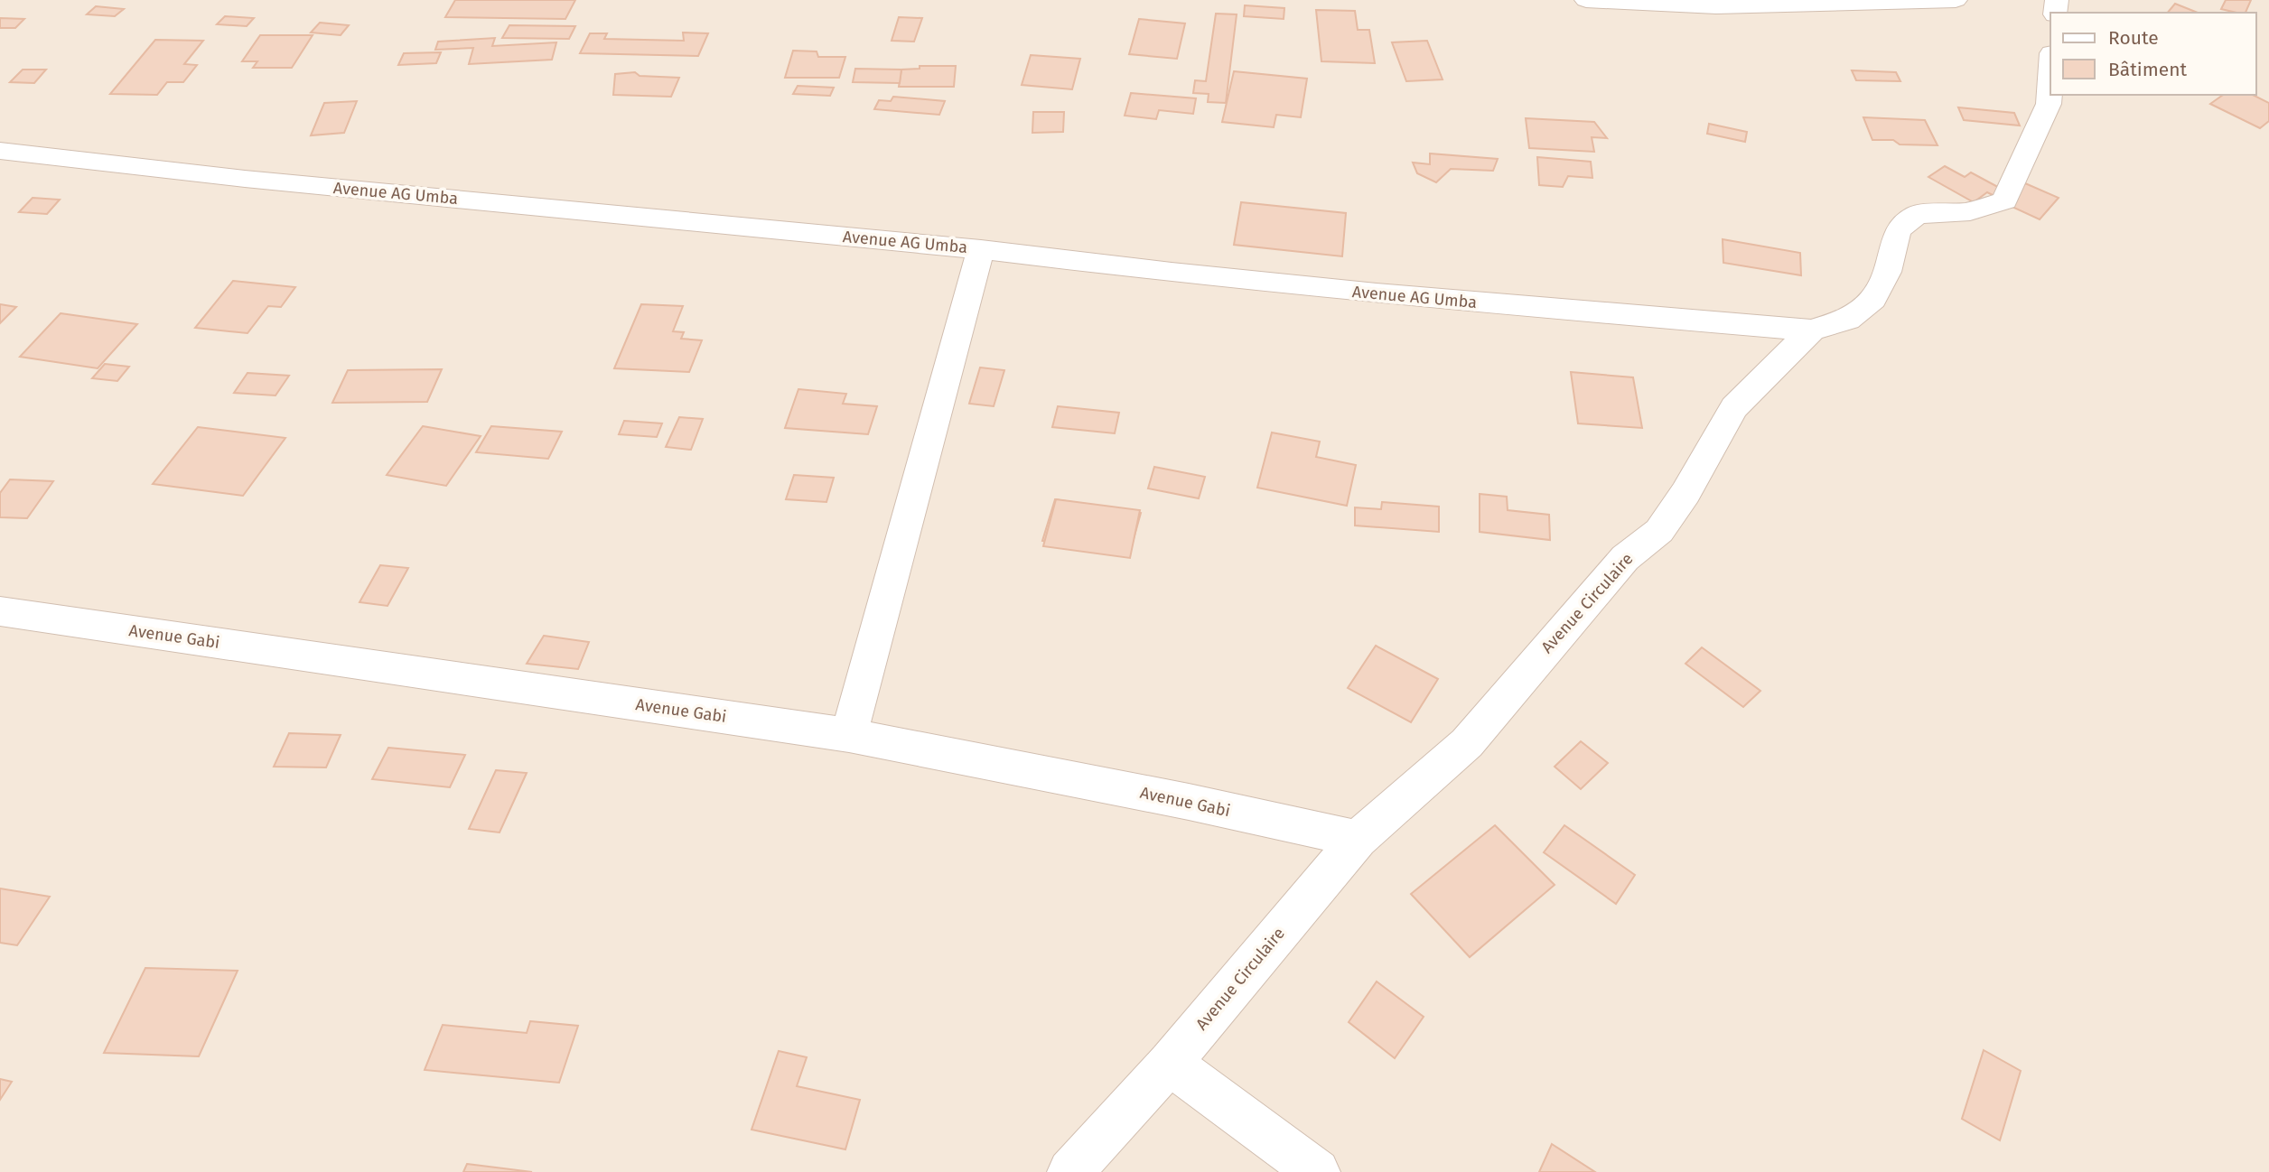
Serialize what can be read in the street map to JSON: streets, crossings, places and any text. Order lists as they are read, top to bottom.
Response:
{
  "streets": {
    "street": ["Avenue AG Umba", "Avenue Circulaire", "Avenue Gabi"]
  },
  "crossings": [
    ["Avenue AG Umba", "Avenue Circulaire"],
    ["Avenue Circulaire", "Avenue Gabi"]
  ],
  "legend": ["Route", "Bâtiment"]
}
